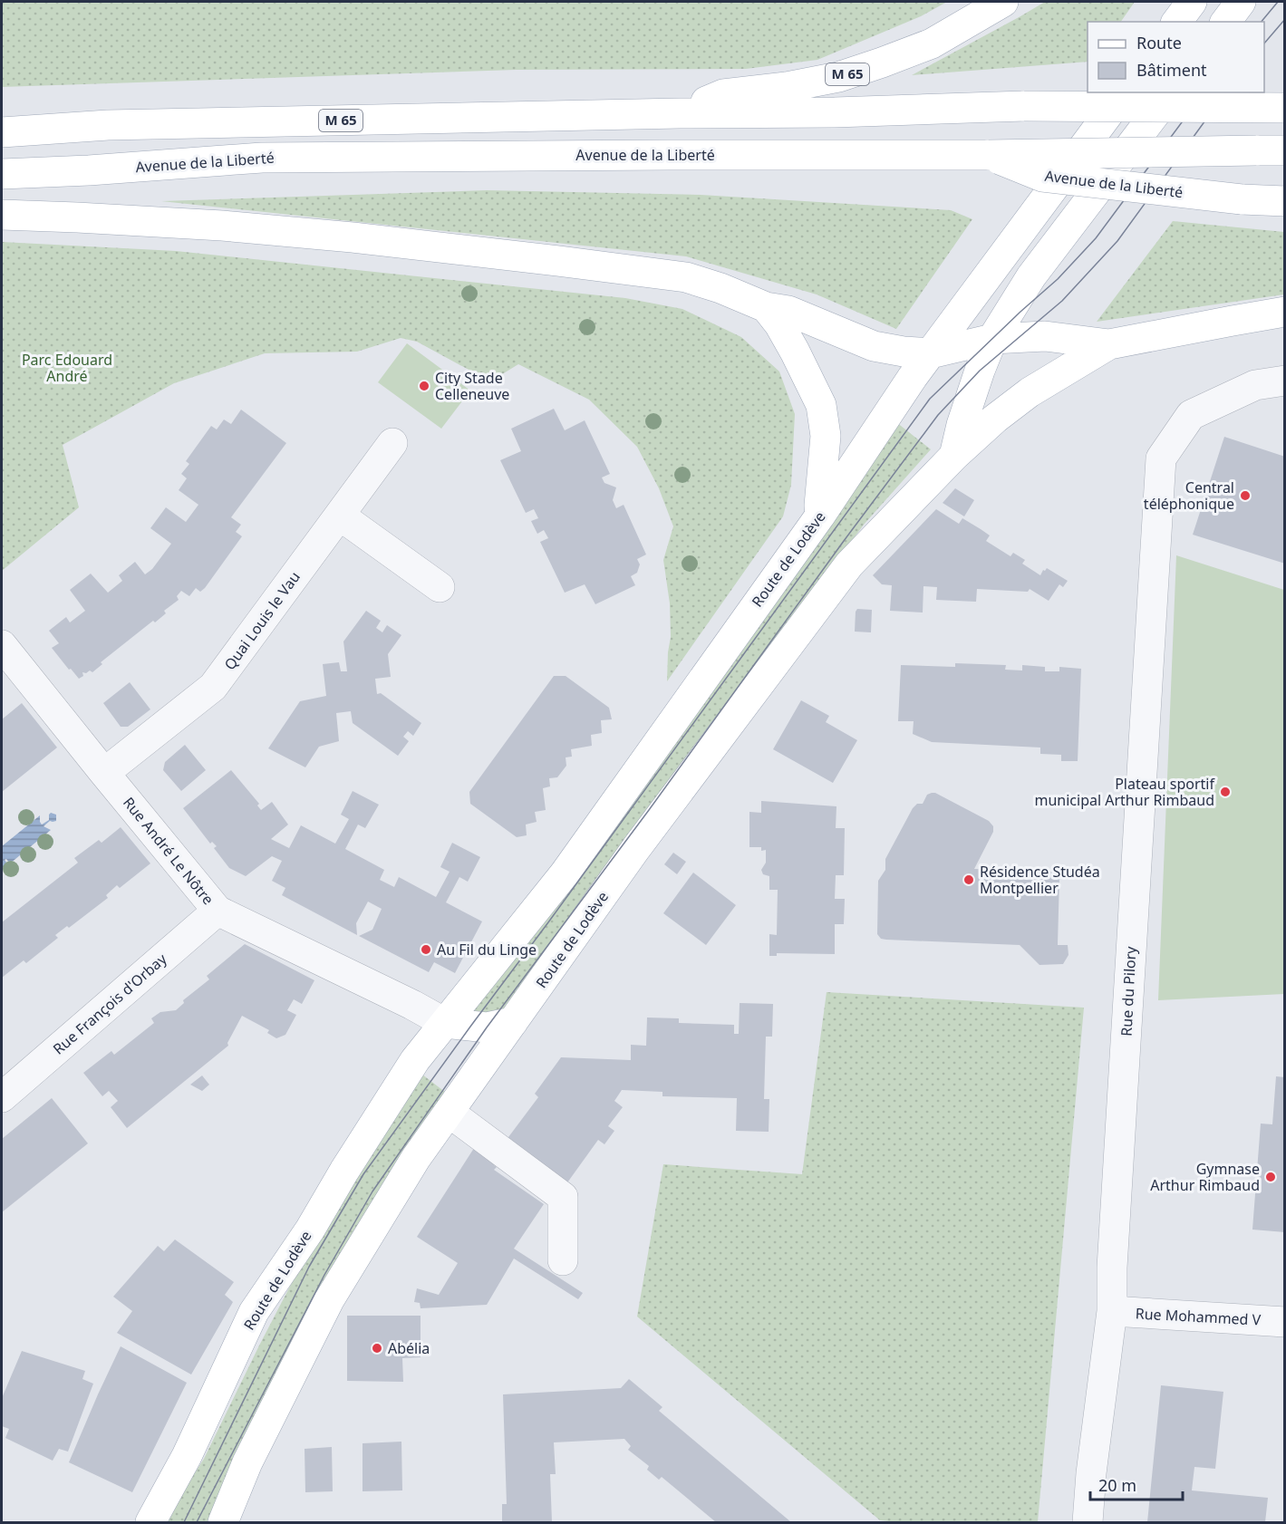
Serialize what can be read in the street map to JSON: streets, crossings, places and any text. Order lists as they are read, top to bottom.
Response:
{
  "streets": {
    "main road": ["M 65", "Avenue de la Liberté", "Route de Lodève"],
    "street": [
      "Quai Louis le Vau",
      "Rue André Le Nôtre",
      "Rue du Pilory",
      "Rue François d'Orbay",
      "Rue Mohammed V"
    ]
  },
  "crossings": [
    ["Route de Lodève", "Rue André Le Nôtre"],
    ["Quai Louis le Vau", "Rue André Le Nôtre"],
    ["Rue André Le Nôtre", "Rue François d'Orbay"],
    ["Rue du Pilory", "Rue Mohammed V"]
  ],
  "parks": ["Parc Edouard André"],
  "places": [
    "City Stade Celleneuve",
    "Central téléphonique",
    "Plateau sportif municipal Arthur Rimbaud",
    "Résidence Studéa Montpellier",
    "Au Fil du Linge",
    "Gymnase Arthur Rimbaud",
    "Abélia"
  ],
  "legend": ["Route", "Bâtiment"],
  "scale_bar": "20 m"
}
